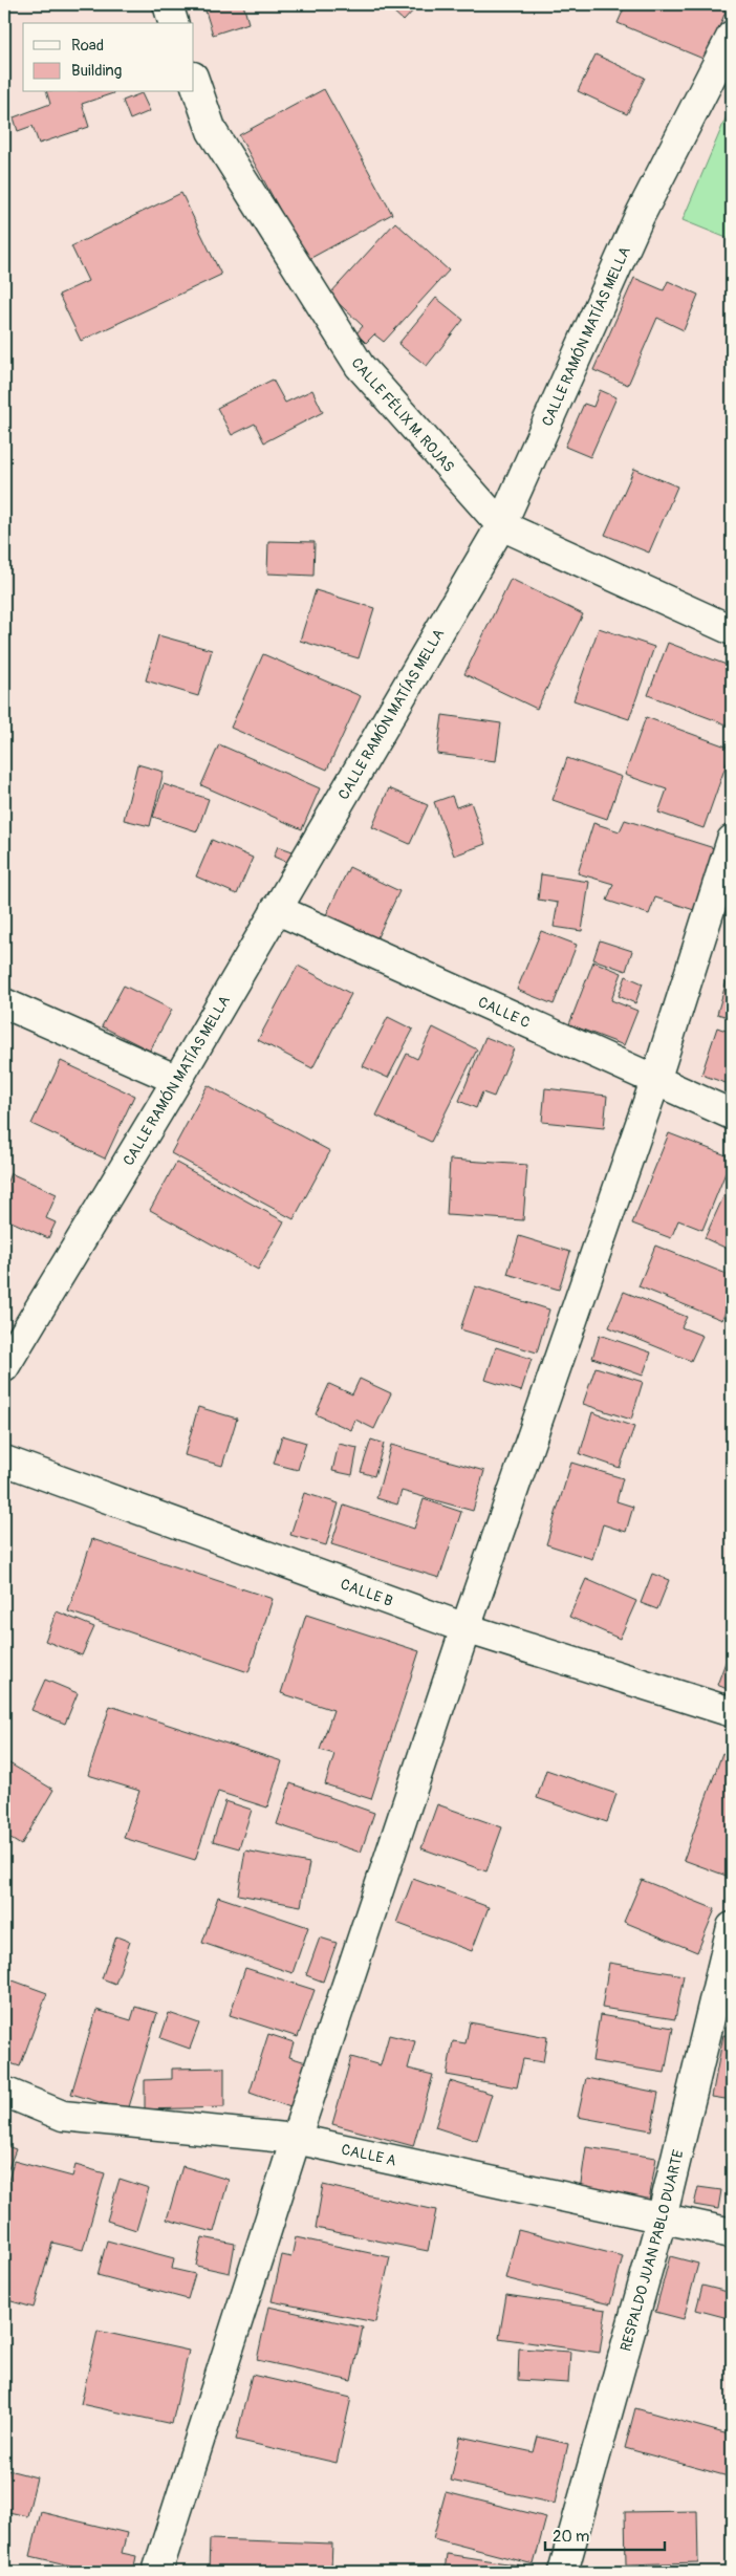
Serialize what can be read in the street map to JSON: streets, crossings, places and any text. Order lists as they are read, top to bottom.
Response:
{
  "streets": {
    "street": [
      "CALLE RAMÓN MATÍAS MELLA",
      "CALLE FÉLIX M. ROJAS",
      "CALLE C",
      "CALLE B",
      "CALLE A",
      "RESPALDO JUAN PABLO DUARTE"
    ]
  },
  "crossings": [
    ["CALLE RAMÓN MATÍAS MELLA", "CALLE FÉLIX M. ROJAS"],
    ["CALLE RAMÓN MATÍAS MELLA", "CALLE C"],
    ["CALLE A", "RESPALDO JUAN PABLO DUARTE"]
  ],
  "legend": ["Road", "Building"],
  "scale_bar": "20 m"
}
